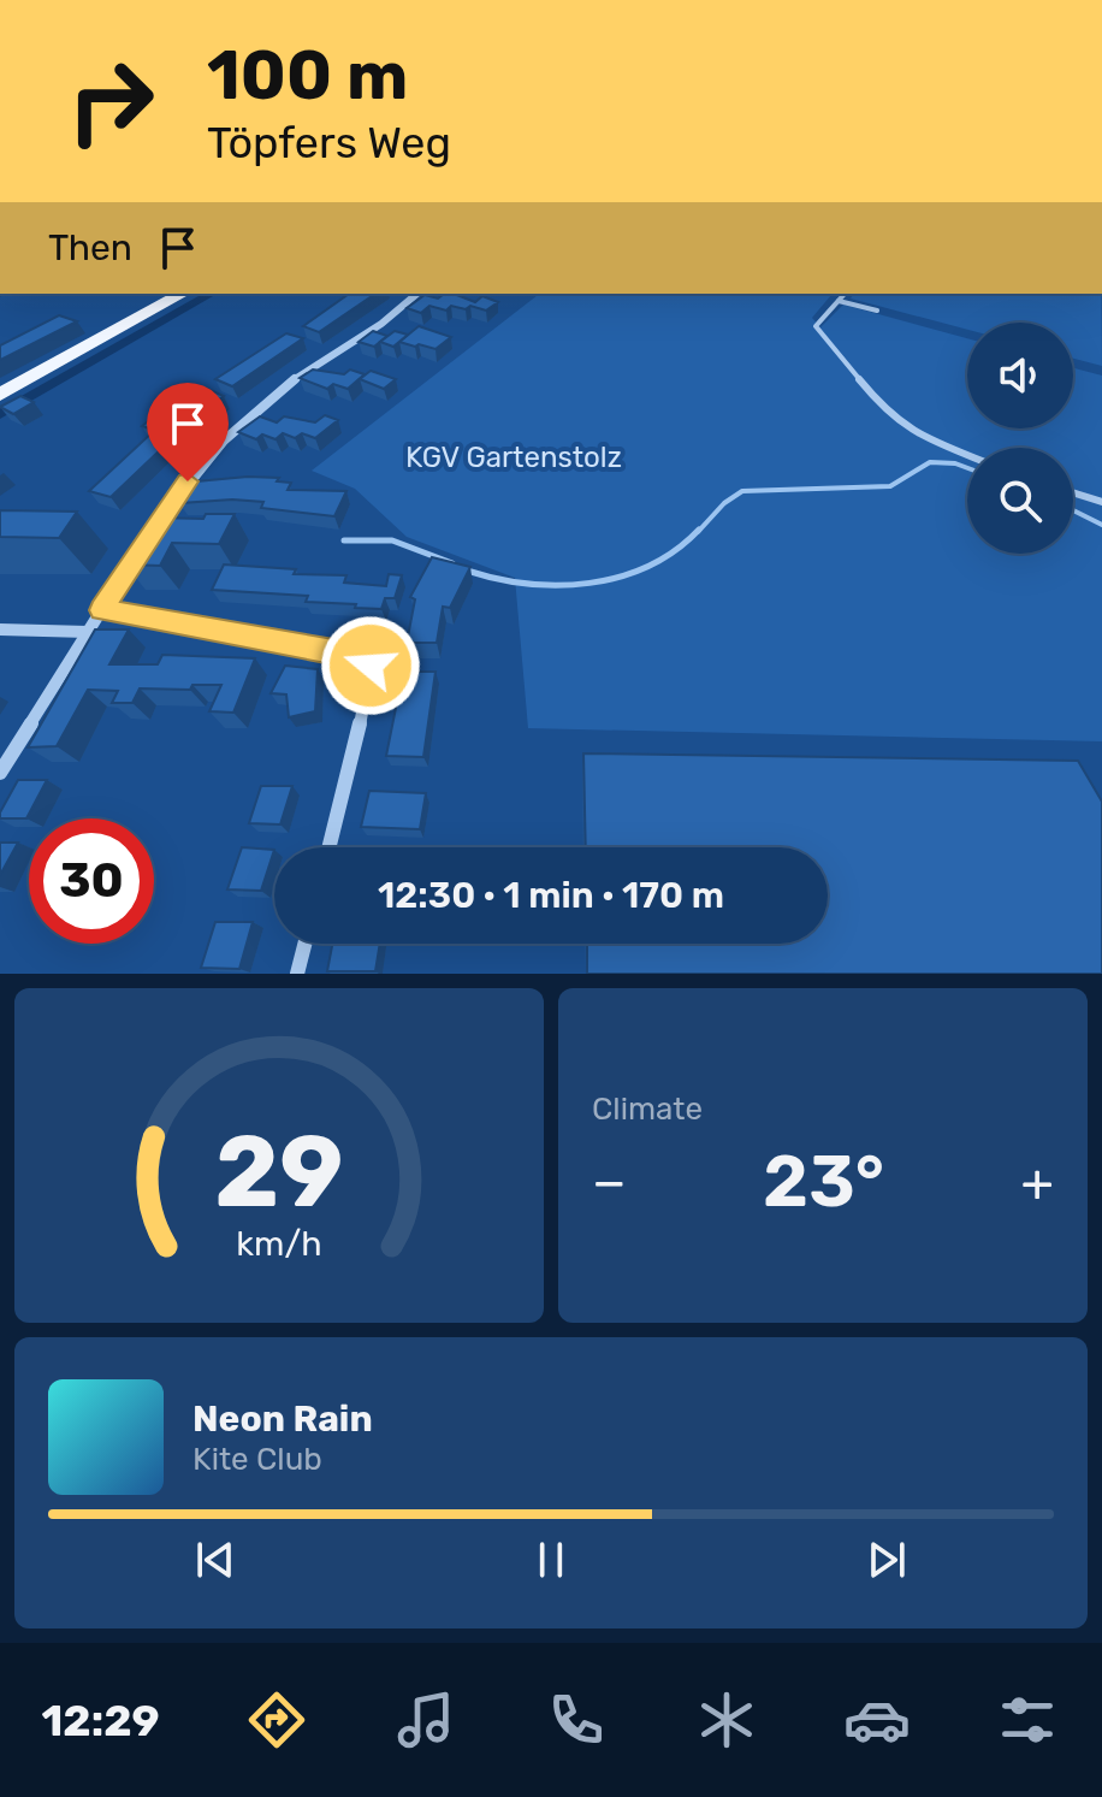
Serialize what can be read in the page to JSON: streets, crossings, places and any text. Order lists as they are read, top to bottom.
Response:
{
  "parks": ["KGV Gartenstolz"],
  "page": {
    "turn": ["100 m", "Töpfers Weg"],
    "then": "Then",
    "limit": "30",
    "trip": "12:30 · 1 min · 170 m",
    "tile": "Climate",
    "heat": ["−", "23°", "+"],
    "song": ["Neon Rain", "Kite Club"],
    "tabs": "12:29",
    "gauge": ["29", "km/h"]
  }
}
